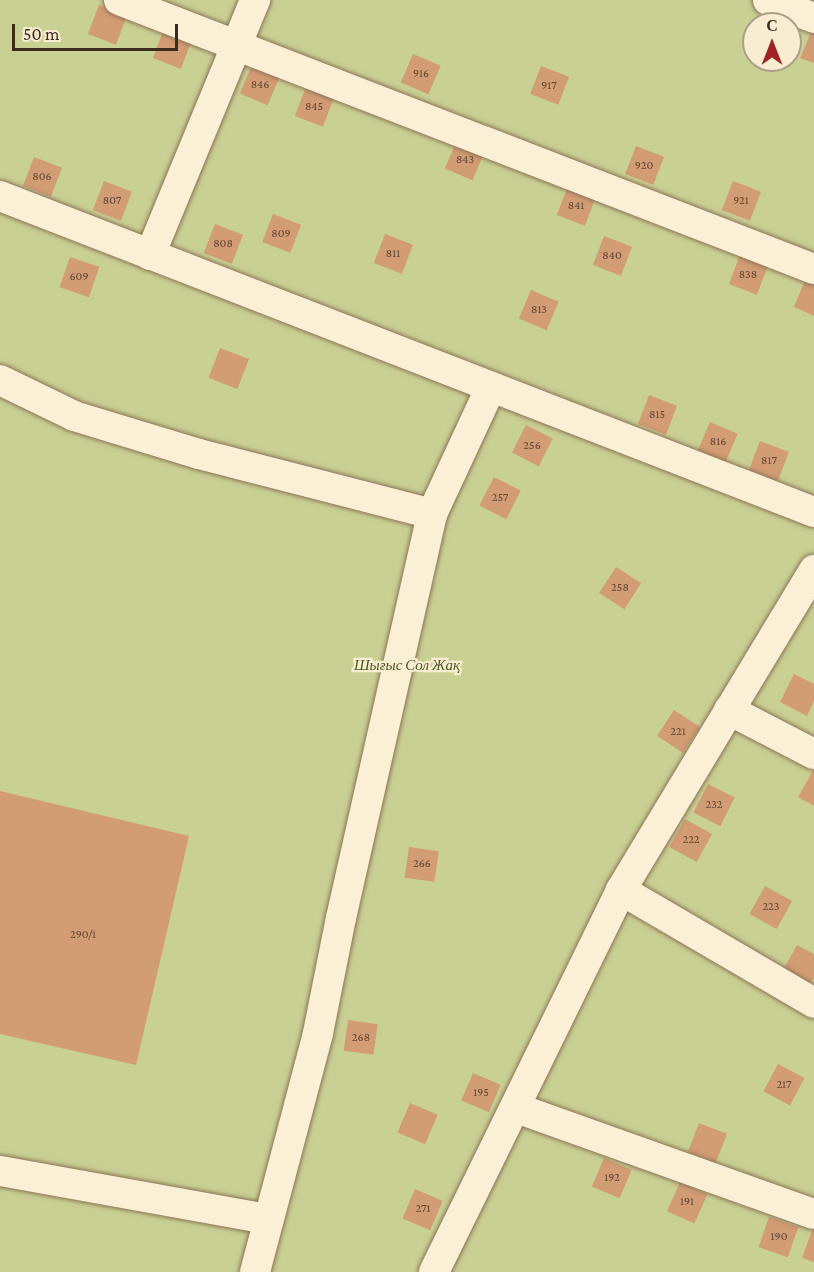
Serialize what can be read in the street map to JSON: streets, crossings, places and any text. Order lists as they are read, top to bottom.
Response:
{
  "parks": ["Шығыс Сол Жақ"],
  "house_numbers": [
    "916",
    "846",
    "917",
    "845",
    "843",
    "920",
    "806",
    "807",
    "921",
    "841",
    "809",
    "808",
    "811",
    "840",
    "838",
    "609",
    "813",
    "815",
    "816",
    "256",
    "817",
    "257",
    "258",
    "221",
    "232",
    "222",
    "266",
    "223",
    "290/1",
    "268",
    "217",
    "195",
    "192",
    "191",
    "271",
    "190"
  ],
  "scale_bar": "50 m",
  "north": "top"
}
